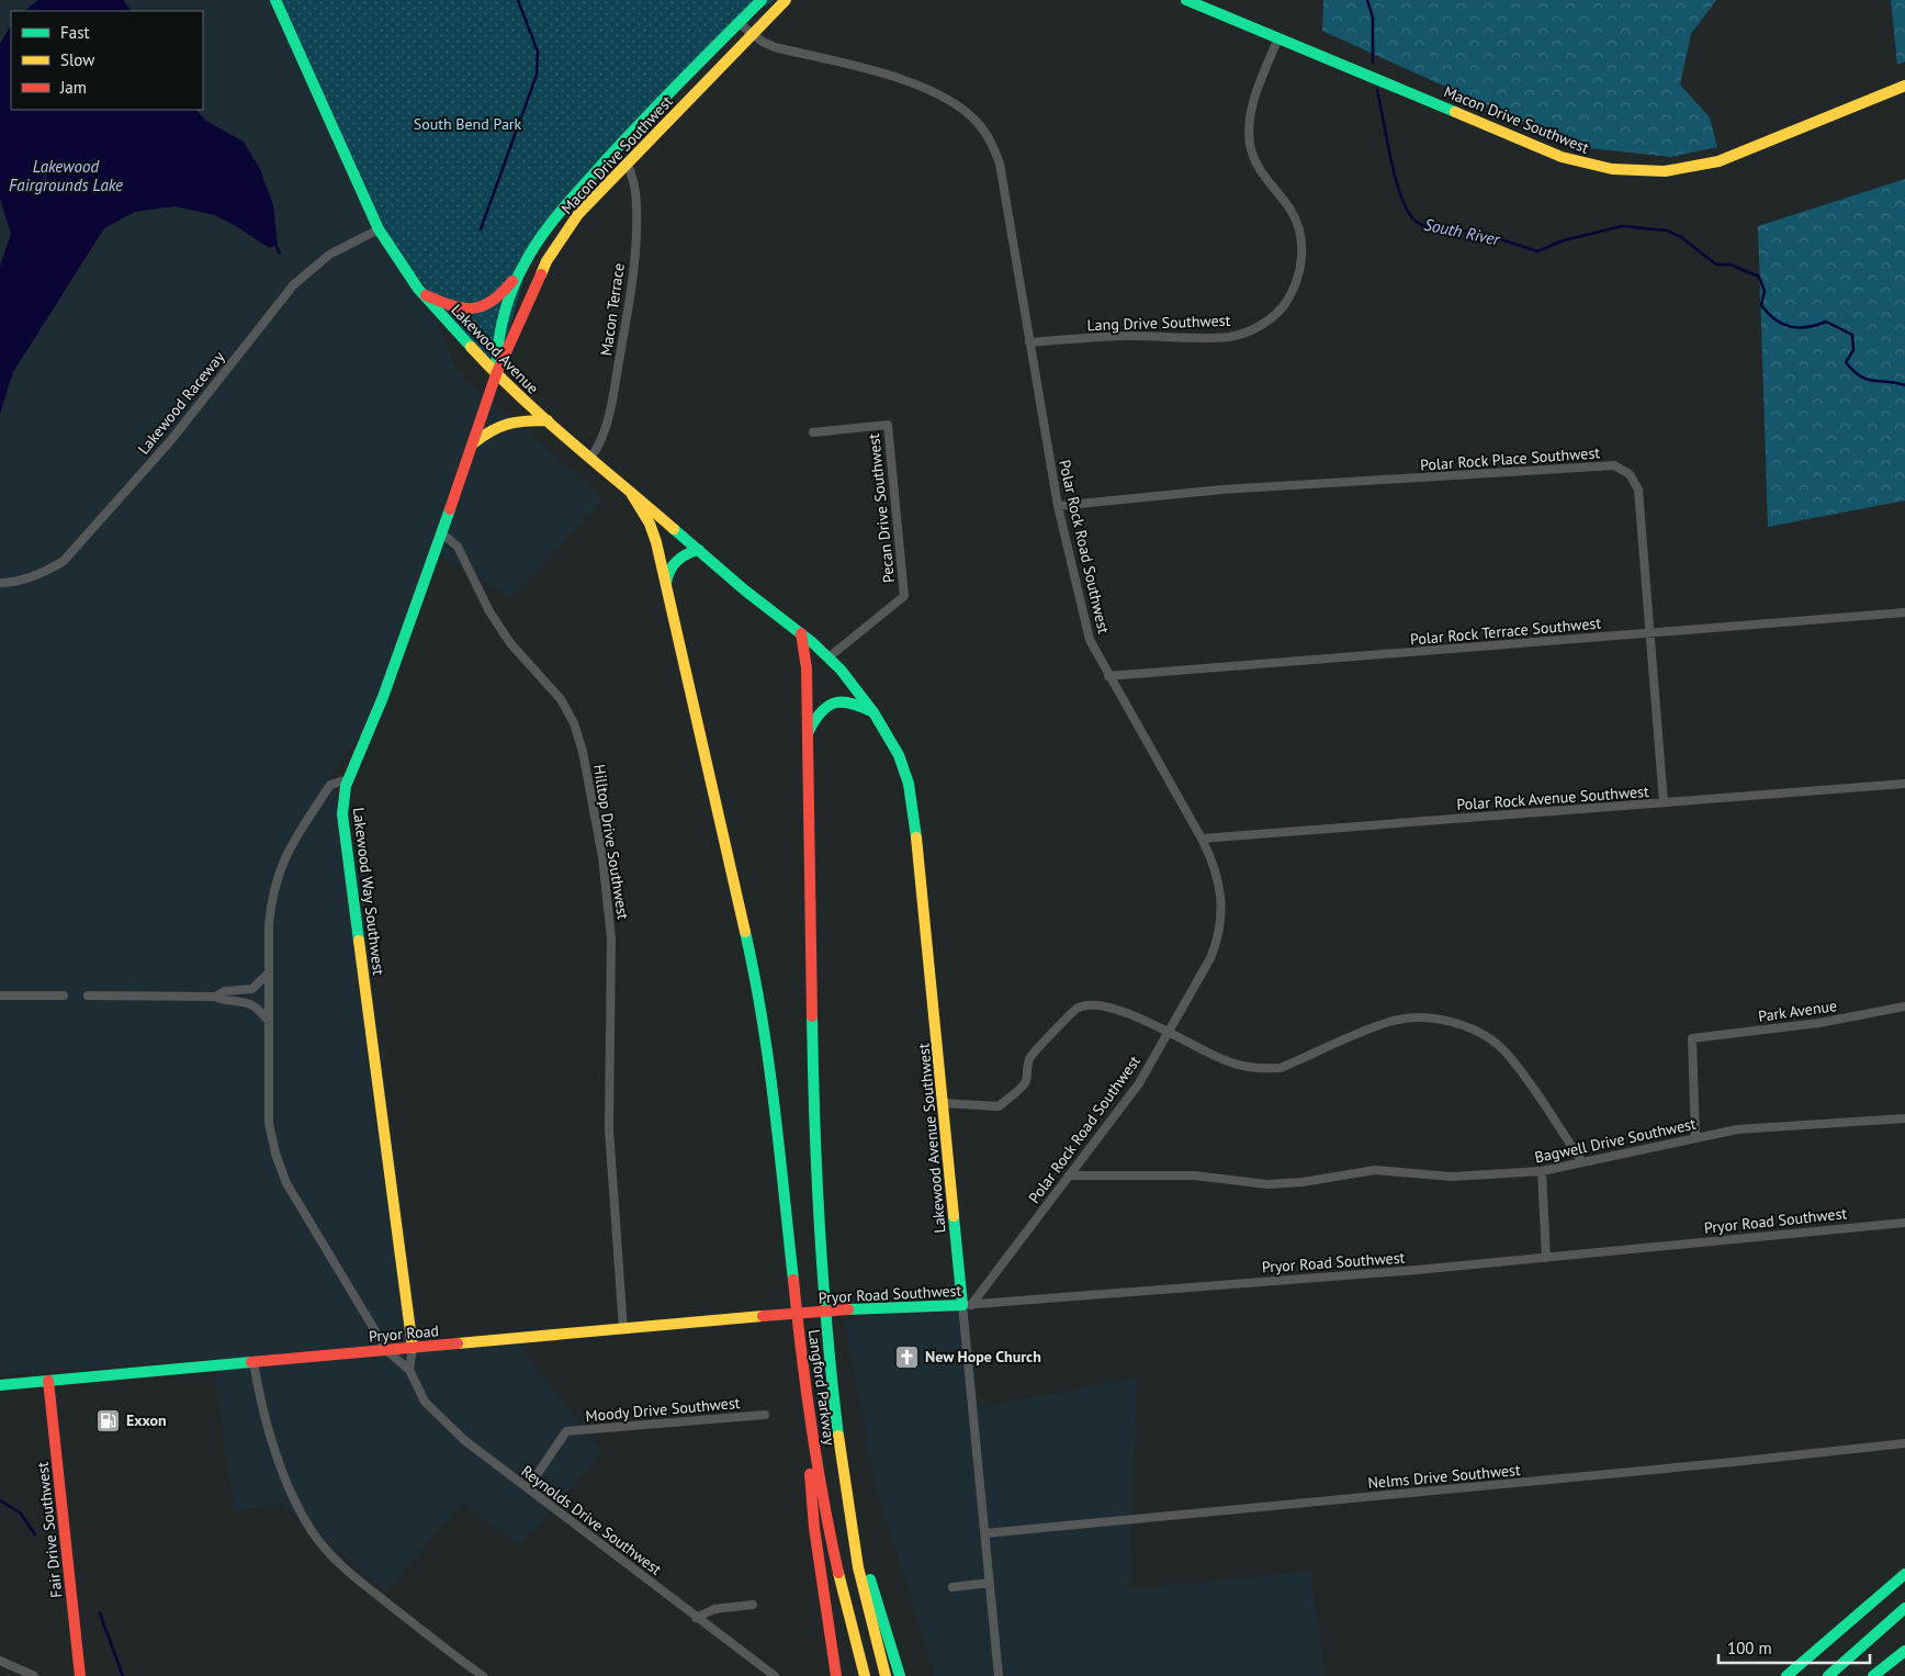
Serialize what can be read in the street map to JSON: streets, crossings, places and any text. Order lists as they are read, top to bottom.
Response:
{
  "streets": {
    "main road": [
      "Macon Drive Southwest",
      "Lakewood Avenue",
      "Lakewood Way Southwest",
      "Lakewood Avenue Southwest",
      "Pryor Road Southwest",
      "Pryor Road",
      "Langford Parkway",
      "Fair Drive Southwest"
    ],
    "street": [
      "Macon Terrace",
      "Lang Drive Southwest",
      "Lakewood Raceway",
      "Polar Rock Place Southwest",
      "Pecan Drive Southwest",
      "Polar Rock Road Southwest",
      "Polar Rock Terrace Southwest",
      "Polar Rock Avenue Southwest",
      "Hilltop Drive Southwest",
      "Park Avenue",
      "Bagwell Drive Southwest",
      "Moody Drive Southwest",
      "Nelms Drive Southwest",
      "Reynolds Drive Southwest"
    ]
  },
  "crossings": [
    ["Macon Drive Southwest", "Macon Terrace"],
    ["Macon Drive Southwest", "Lang Drive Southwest"],
    ["Macon Drive Southwest", "Lakewood Avenue"],
    ["Macon Drive Southwest", "Polar Rock Road Southwest"],
    ["Macon Drive Southwest", "Lakewood Way Southwest"],
    ["Macon Terrace", "Lakewood Avenue"],
    ["Lang Drive Southwest", "Polar Rock Road Southwest"],
    ["Lakewood Avenue", "Lakewood Raceway"],
    ["Lakewood Avenue", "Lakewood Way Southwest"],
    ["Lakewood Avenue", "Lakewood Avenue Southwest"],
    ["Lakewood Avenue", "Langford Parkway"],
    ["Polar Rock Place Southwest", "Polar Rock Road Southwest"],
    ["Polar Rock Place Southwest", "Polar Rock Terrace Southwest"],
    ["Polar Rock Place Southwest", "Polar Rock Avenue Southwest"],
    ["Pecan Drive Southwest", "Lakewood Avenue Southwest"],
    ["Polar Rock Road Southwest", "Polar Rock Terrace Southwest"],
    ["Polar Rock Road Southwest", "Polar Rock Avenue Southwest"],
    ["Polar Rock Road Southwest", "Lakewood Avenue Southwest"],
    ["Polar Rock Road Southwest", "Bagwell Drive Southwest"],
    ["Polar Rock Road Southwest", "Pryor Road Southwest"],
    ["Hilltop Drive Southwest", "Lakewood Way Southwest"],
    ["Hilltop Drive Southwest", "Pryor Road"],
    ["Lakewood Way Southwest", "Pryor Road"],
    ["Lakewood Way Southwest", "Reynolds Drive Southwest"],
    ["Park Avenue", "Bagwell Drive Southwest"],
    ["Lakewood Avenue Southwest", "Pryor Road Southwest"],
    ["Lakewood Avenue Southwest", "Langford Parkway"],
    ["Lakewood Avenue Southwest", "Nelms Drive Southwest"],
    ["Pryor Road Southwest", "Pryor Road"],
    ["Pryor Road", "Fair Drive Southwest"],
    ["Moody Drive Southwest", "Reynolds Drive Southwest"]
  ],
  "water": ["Lakewood Fairgrounds Lake", "South River"],
  "parks": ["South Bend Park"],
  "places": {
    "church": ["New Hope Church"],
    "fuel station": ["Exxon"]
  },
  "legend": ["Fast", "Slow", "Jam"],
  "scale_bar": "100 m"
}
